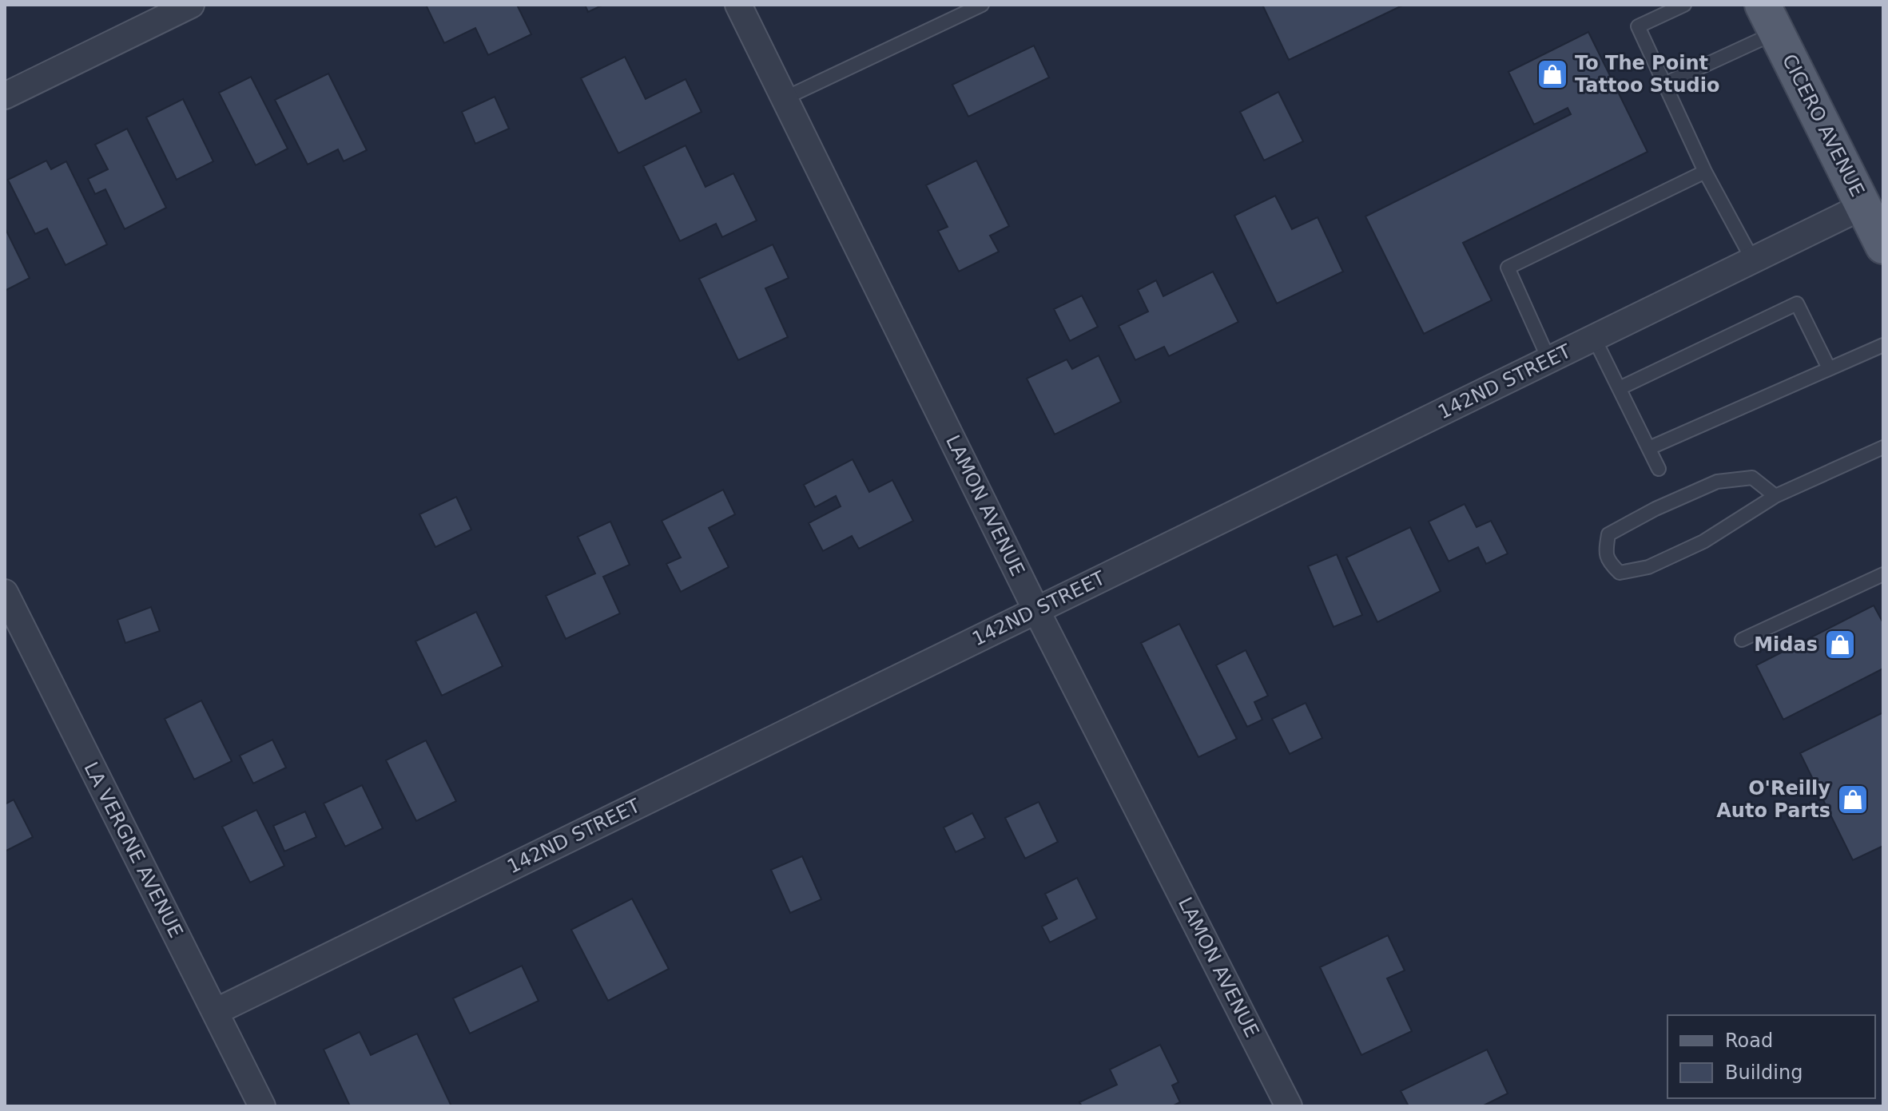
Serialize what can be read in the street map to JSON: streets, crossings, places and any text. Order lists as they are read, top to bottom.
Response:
{
  "streets": {
    "main road": ["CICERO AVENUE"],
    "street": ["142ND STREET", "LAMON AVENUE", "LA VERGNE AVENUE"]
  },
  "crossings": [
    ["CICERO AVENUE", "142ND STREET"],
    ["142ND STREET", "LAMON AVENUE"],
    ["142ND STREET", "LA VERGNE AVENUE"]
  ],
  "places": {
    "shop": ["To The Point Tattoo Studio", "Midas", "O'Reilly Auto Parts"]
  },
  "legend": ["Road", "Building"]
}
